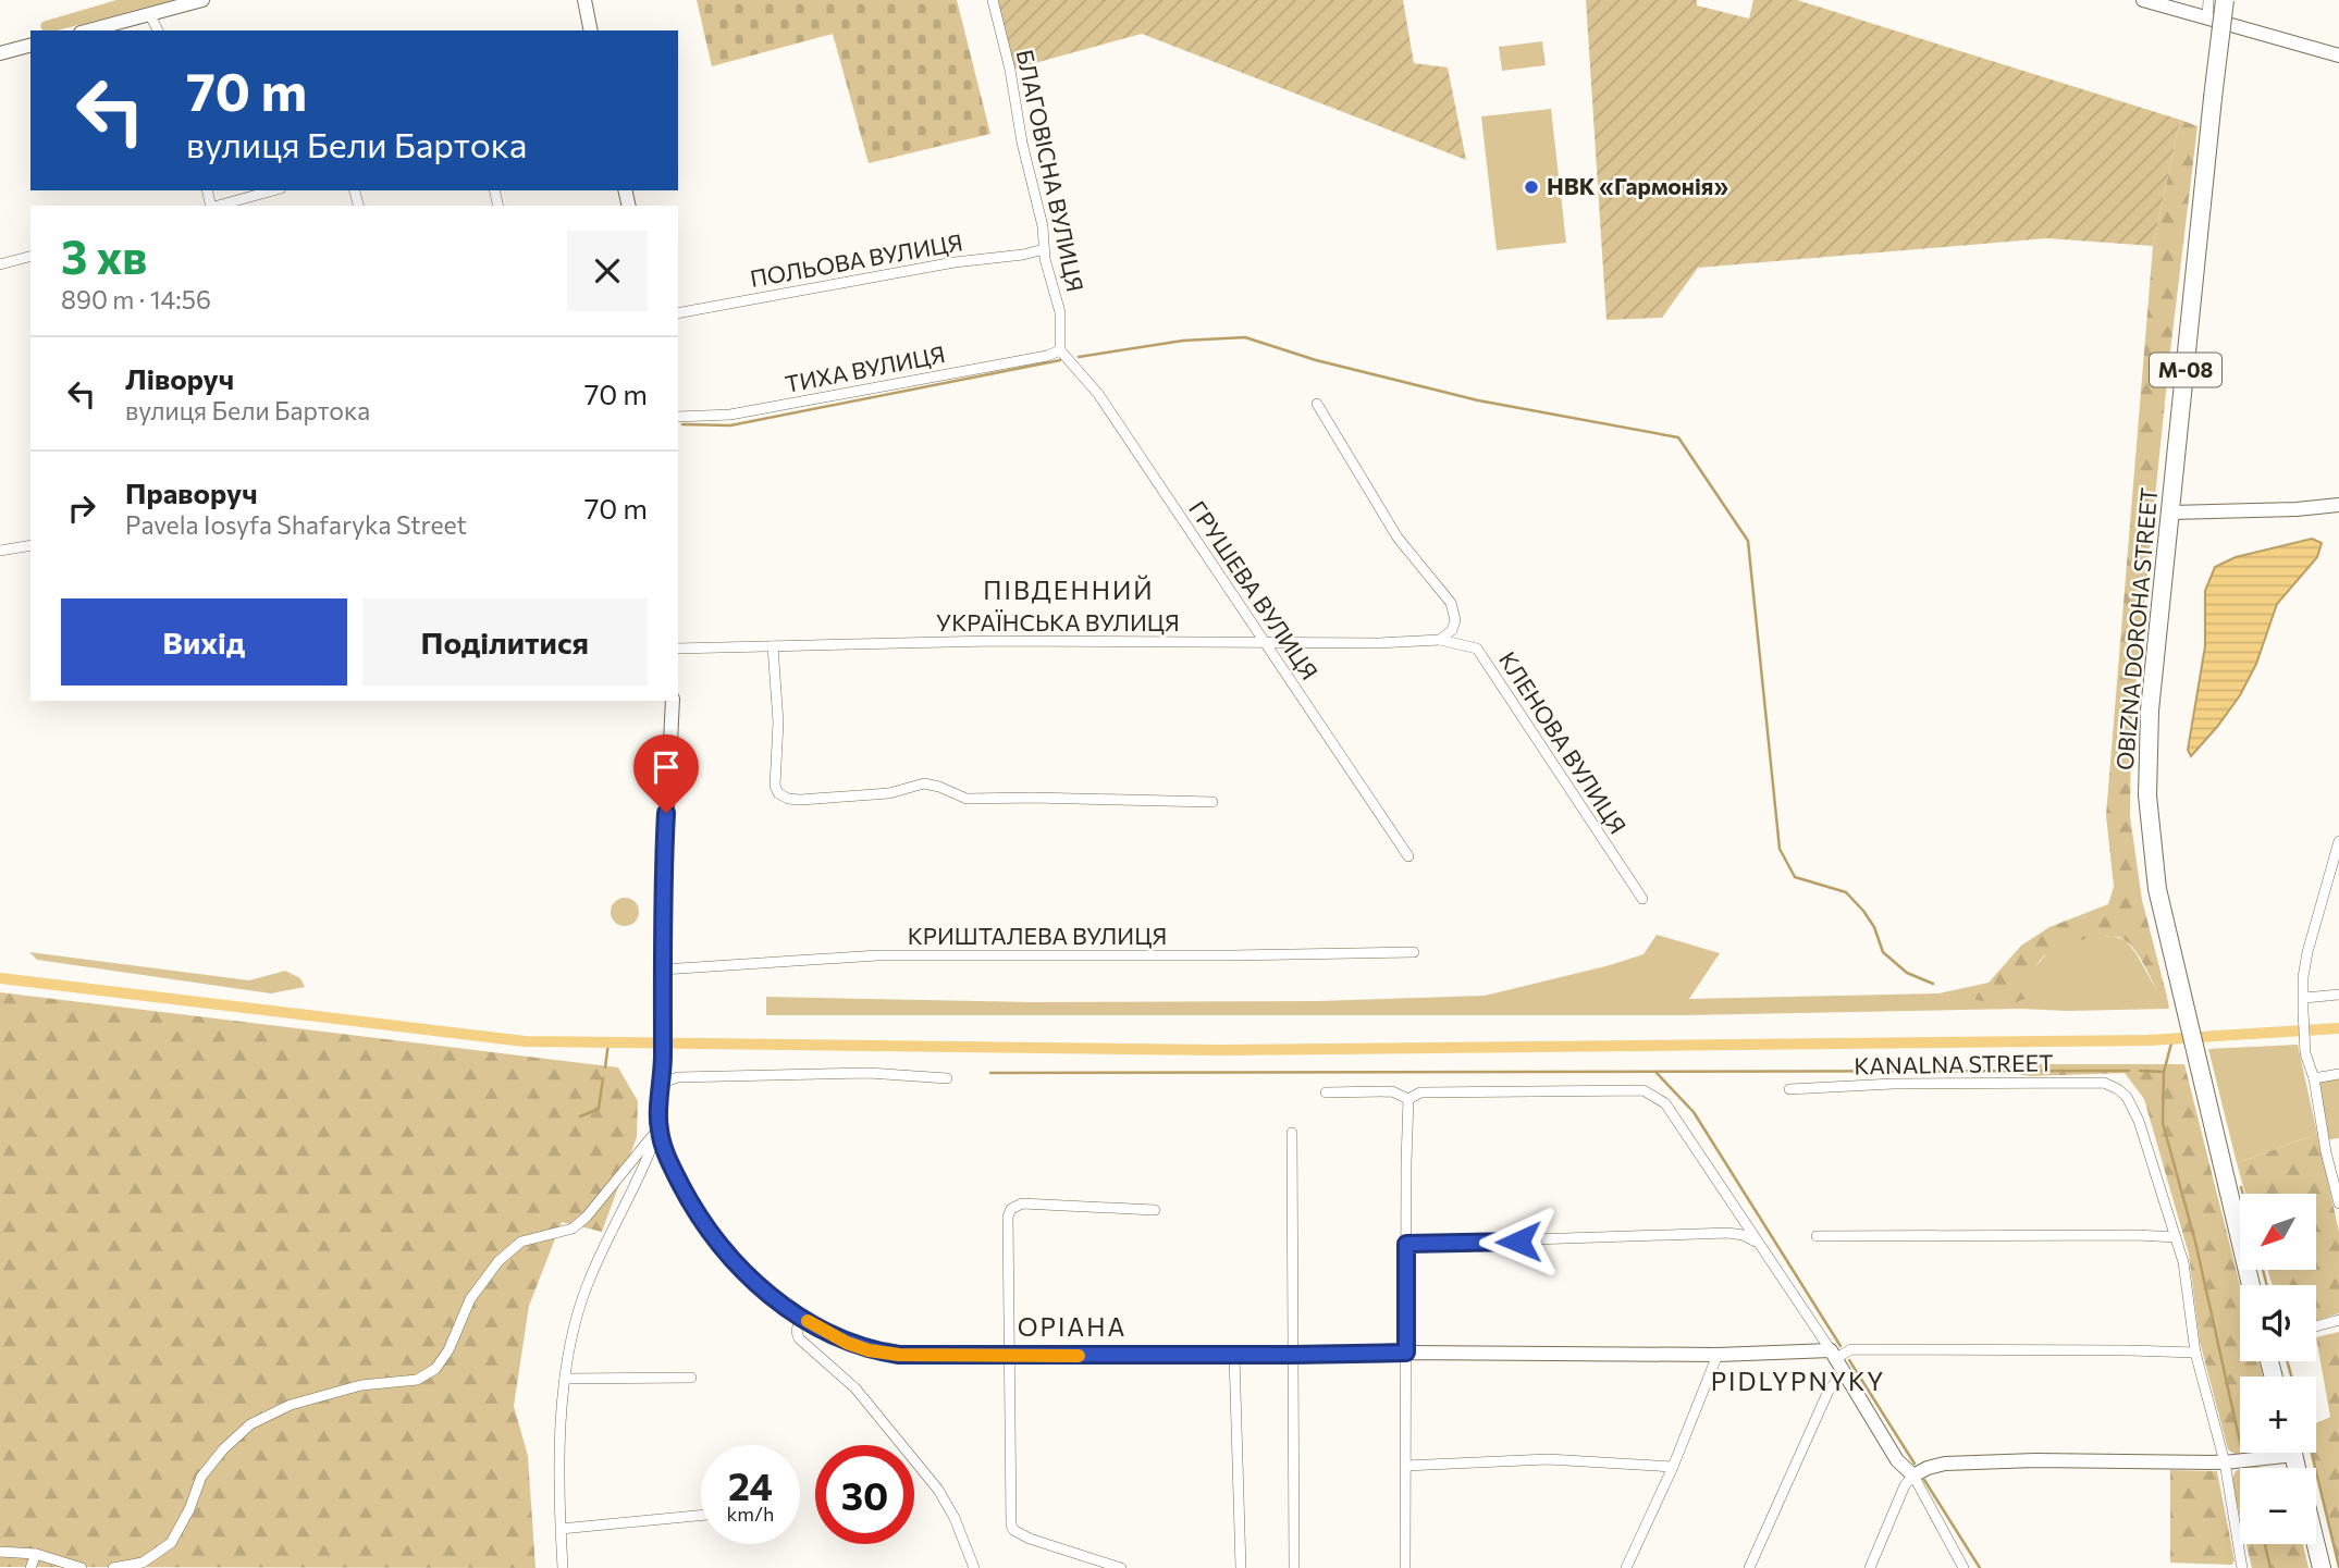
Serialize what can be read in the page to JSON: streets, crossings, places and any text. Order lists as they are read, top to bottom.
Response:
{
  "streets": {
    "highway": ["М-08", "OBIZNA DOROHA STREET"],
    "street": [
      "БЛАГОВІСНА ВУЛИЦЯ",
      "ПОЛЬОВА ВУЛИЦЯ",
      "ТИХА ВУЛИЦЯ",
      "ГРУШЕВА ВУЛИЦЯ",
      "УКРАЇНСЬКА ВУЛИЦЯ",
      "КЛЕНОВА ВУЛИЦЯ",
      "КРИШТАЛЕВА ВУЛИЦЯ",
      "KANALNA STREET"
    ]
  },
  "crossings": [
    ["БЛАГОВІСНА ВУЛИЦЯ", "ПОЛЬОВА ВУЛИЦЯ"],
    ["БЛАГОВІСНА ВУЛИЦЯ", "ТИХА ВУЛИЦЯ"],
    ["БЛАГОВІСНА ВУЛИЦЯ", "ГРУШЕВА ВУЛИЦЯ"],
    ["ТИХА ВУЛИЦЯ", "ГРУШЕВА ВУЛИЦЯ"],
    ["ГРУШЕВА ВУЛИЦЯ", "УКРАЇНСЬКА ВУЛИЦЯ"],
    ["УКРАЇНСЬКА ВУЛИЦЯ", "КЛЕНОВА ВУЛИЦЯ"]
  ],
  "districts": ["ПІВДЕННИЙ", "ОРІАНА", "PIDLYPNYKY"],
  "places": ["НВК «Гармонія»"],
  "north": "bottom left",
  "page": {
    "turn": ["70 m", "вулиця Бели Бартока"],
    "heading": ["3 хв", "890 m · 14:56"],
    "list": [
      {
        "name": "Ліворуч",
        "note": "вулиця Бели Бартока",
        "value": "70 m"
      },
      {
        "name": "Праворуч",
        "note": "Pavela Iosyfa Shafaryka Street",
        "value": "70 m"
      }
    ],
    "buttons": ["Вихід", "Поділитися"],
    "map_buttons": ["+", "−"],
    "speed": "24 km/h",
    "limit": "30"
  }
}
